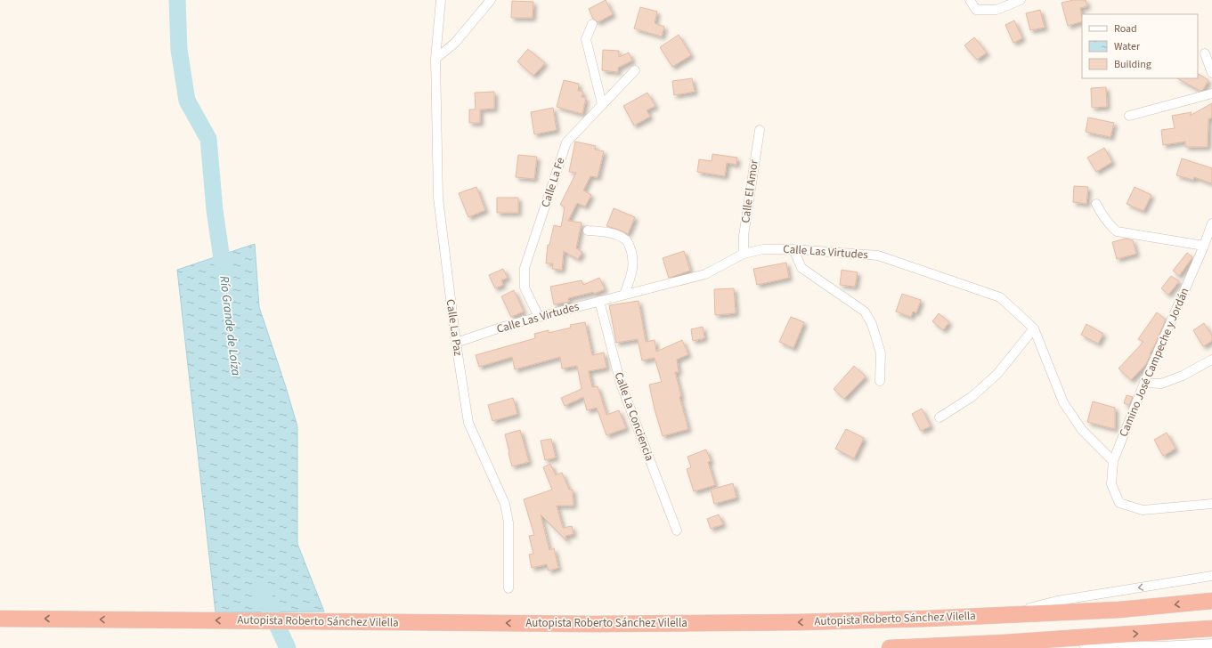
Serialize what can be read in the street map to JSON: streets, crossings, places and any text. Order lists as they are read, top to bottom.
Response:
{
  "streets": {
    "highway": ["Autopista Roberto Sánchez Vilella"],
    "street": [
      "Calle La Fe",
      "Calle El Amor",
      "Calle Las Virtudes",
      "Calle La Paz",
      "Camino José Campeche y Jordán",
      "Calle La Conciencia"
    ]
  },
  "crossings": [
    ["Calle La Fe", "Calle Las Virtudes"],
    ["Calle El Amor", "Calle Las Virtudes"],
    ["Calle Las Virtudes", "Calle La Paz"],
    ["Calle Las Virtudes", "Camino José Campeche y Jordán"],
    ["Calle Las Virtudes", "Calle La Conciencia"]
  ],
  "one_way": ["Autopista Roberto Sánchez Vilella"],
  "water": ["Río Grande de Loíza"],
  "legend": ["Road", "Water", "Building"]
}
